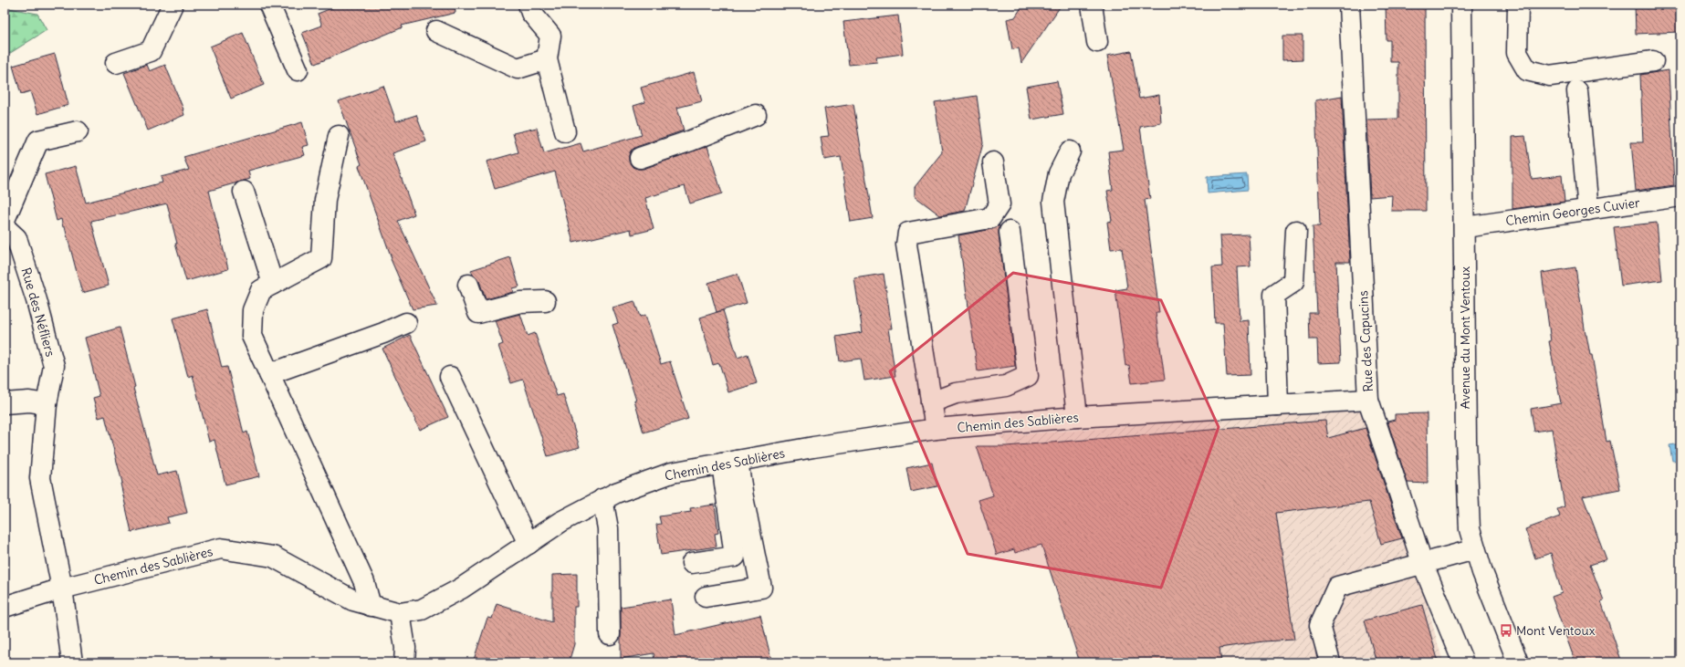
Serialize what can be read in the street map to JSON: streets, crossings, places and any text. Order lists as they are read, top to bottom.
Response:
{
  "streets": {
    "street": [
      "Chemin Georges Cuvier",
      "Rue des Néfliers",
      "Avenue du Mont Ventoux",
      "Rue des Capucins",
      "Chemin des Sablières"
    ]
  },
  "crossings": [
    ["Chemin Georges Cuvier", "Avenue du Mont Ventoux"],
    ["Rue des Néfliers", "Chemin des Sablières"],
    ["Rue des Capucins", "Chemin des Sablières"]
  ],
  "places": {
    "bus stop": ["Mont Ventoux"]
  }
}
